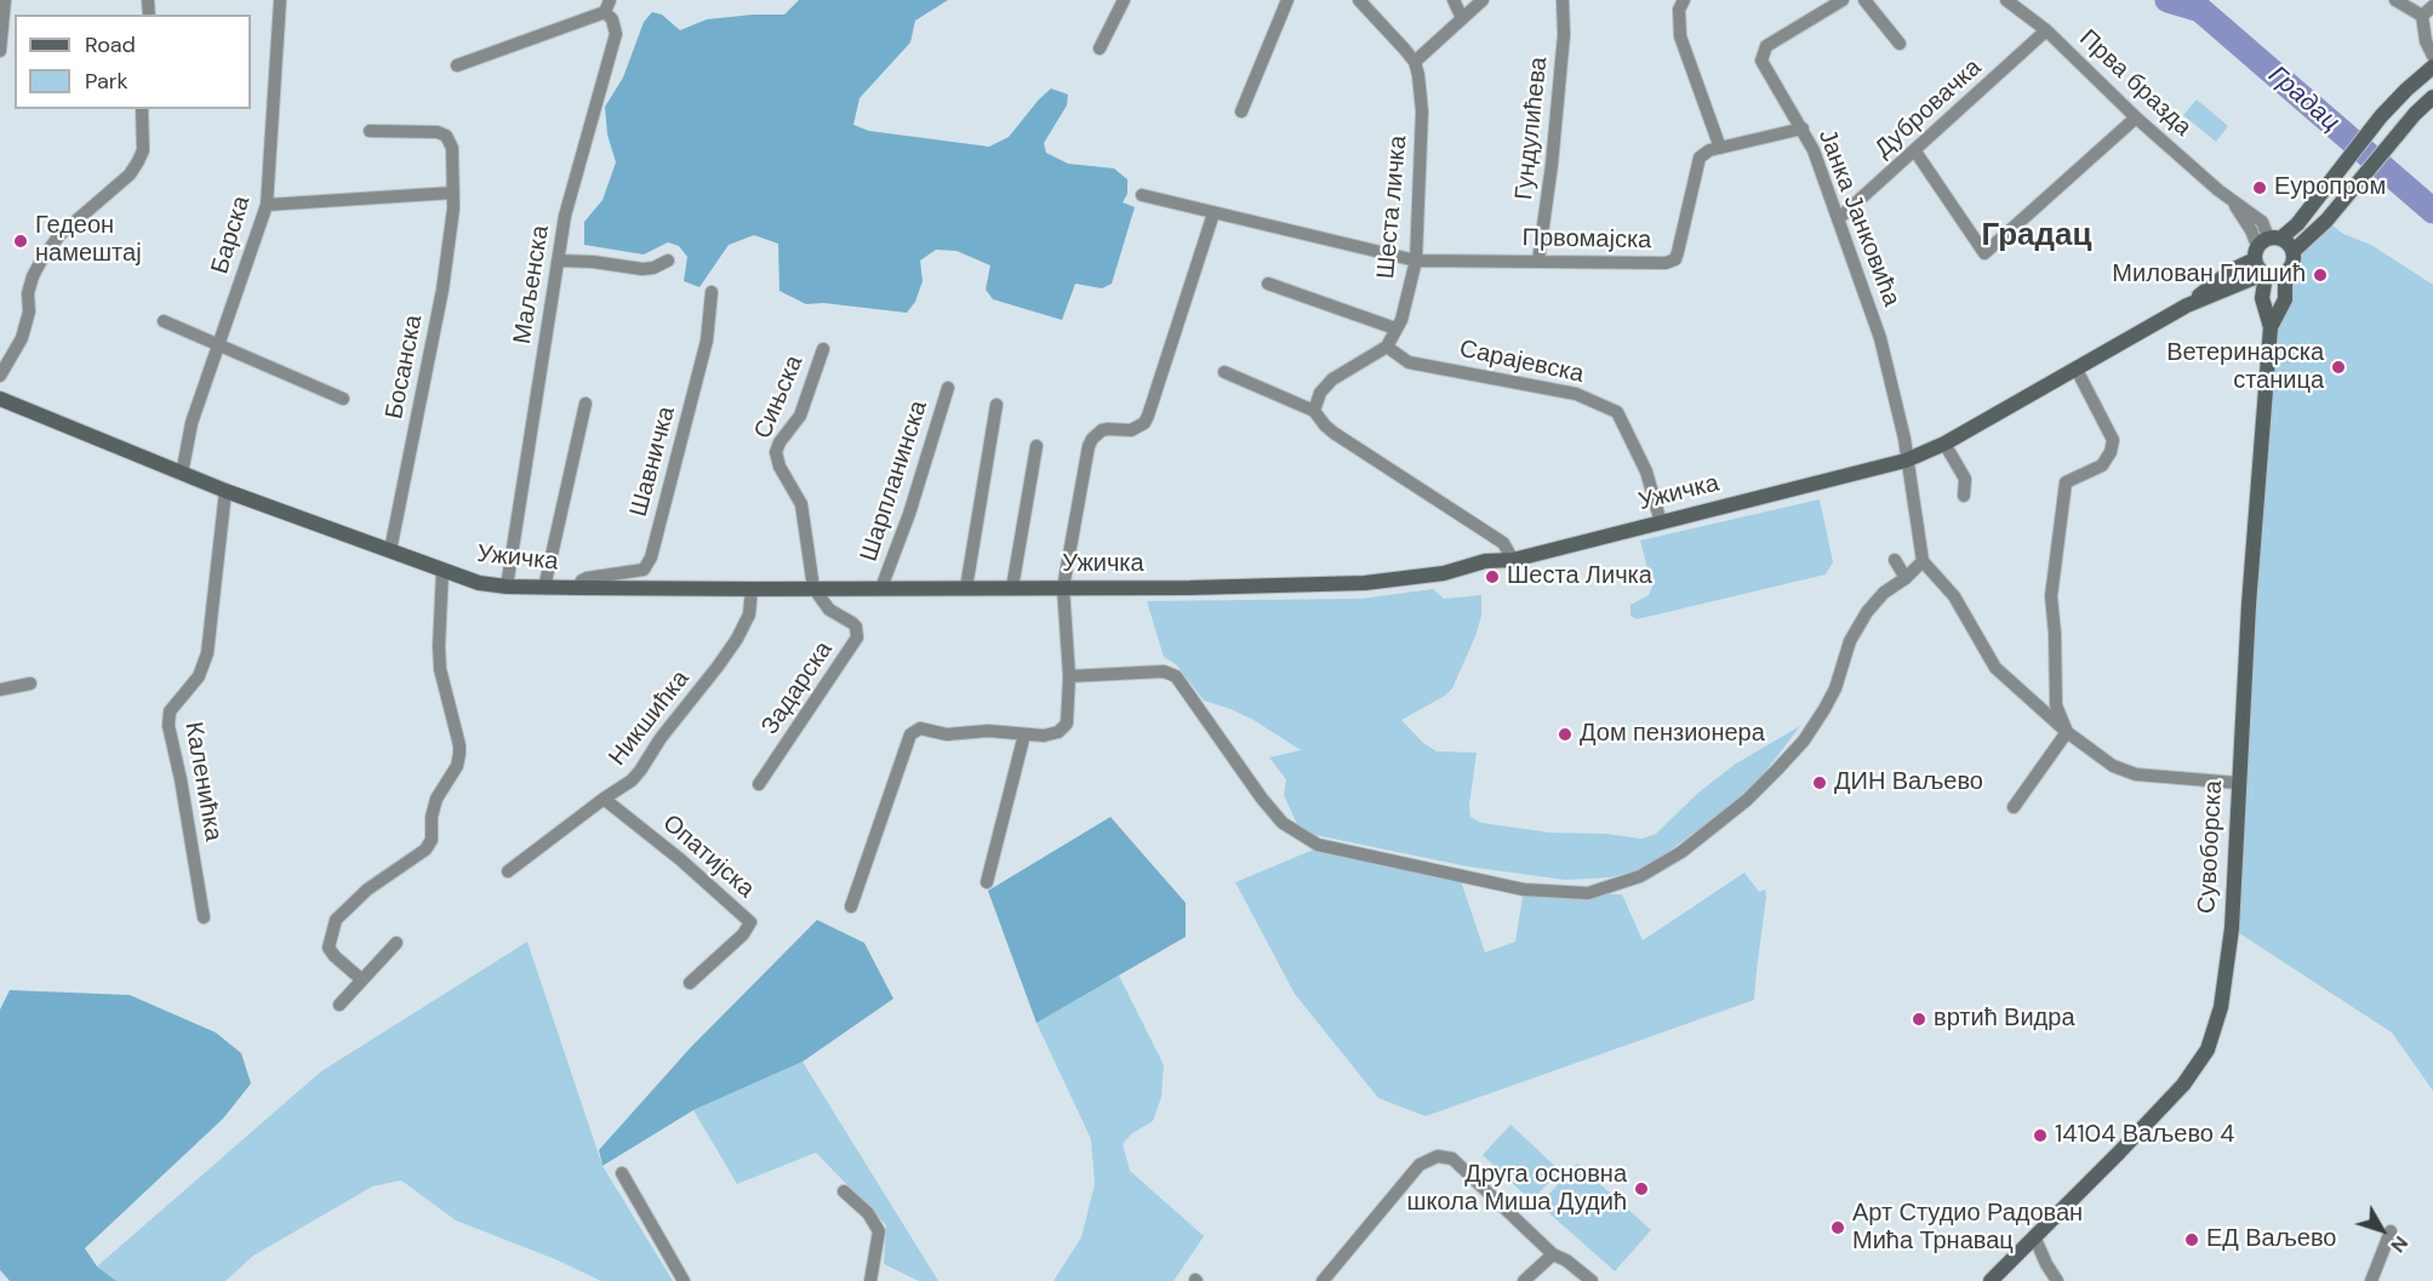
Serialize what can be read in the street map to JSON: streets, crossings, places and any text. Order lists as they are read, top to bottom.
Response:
{
  "streets": {
    "main road": ["Ужичка", "Сувоборска"],
    "street": [
      "Прва бразда",
      "Дубровачка",
      "Гундулићева",
      "Шеста личка",
      "Јанка Јанковића",
      "Барска",
      "Првомајска",
      "Маљенска",
      "Сарајевска",
      "Босанска",
      "Сињска",
      "Шавничка",
      "Шарпланинска",
      "Задарска",
      "Никшићка",
      "Каленићка",
      "Опатијска"
    ]
  },
  "crossings": [
    ["Прва бразда", "Дубровачка"],
    ["Прва бразда", "Ужичка"],
    ["Прва бразда", "Сувоборска"],
    ["Дубровачка", "Јанка Јанковића"],
    ["Гундулићева", "Првомајска"],
    ["Шеста личка", "Првомајска"],
    ["Шеста личка", "Сарајевска"],
    ["Јанка Јанковића", "Првомајска"],
    ["Јанка Јанковића", "Ужичка"],
    ["Барска", "Ужичка"],
    ["Маљенска", "Ужичка"],
    ["Сарајевска", "Ужичка"],
    ["Босанска", "Ужичка"],
    ["Сињска", "Ужичка"],
    ["Сињска", "Задарска"],
    ["Шавничка", "Ужичка"],
    ["Шарпланинска", "Ужичка"],
    ["Ужичка", "Задарска"],
    ["Ужичка", "Никшићка"],
    ["Ужичка", "Каленићка"],
    ["Ужичка", "Сувоборска"],
    ["Никшићка", "Опатијска"]
  ],
  "districts": ["Градац"],
  "water": ["Градац"],
  "places": [
    "Еуропром",
    "Гедеон намештај",
    "Милован Глишић",
    "Ветеринарска станица",
    "Шеста Личка",
    "Дом пензионера",
    "ДИН Ваљево",
    "вртић Видра",
    "14104 Ваљево 4",
    "Друга основна школа Миша Дудић",
    "Арт Студио Радован Мића Трнавац",
    "ЕД Ваљево"
  ],
  "legend": ["Road", "Park"],
  "north": "bottom right"
}
